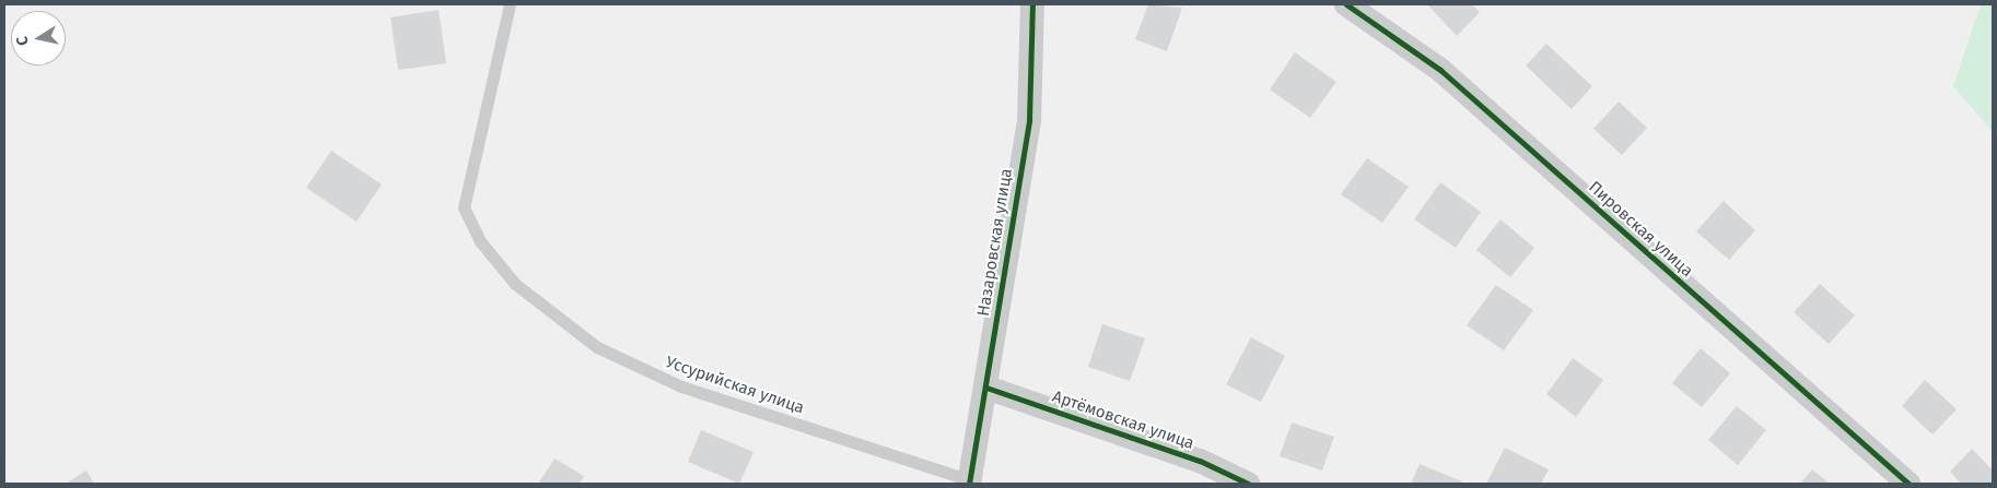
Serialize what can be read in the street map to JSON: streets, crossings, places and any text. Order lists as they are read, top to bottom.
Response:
{
  "streets": {
    "street": ["Пировская улица", "Назаровская улица", "Артёмовская улица"],
    "lane": ["Уссурийская улица"]
  },
  "crossings": [
    ["Назаровская улица", "Уссурийская улица"],
    ["Назаровская улица", "Артёмовская улица"]
  ],
  "north": "left"
}
